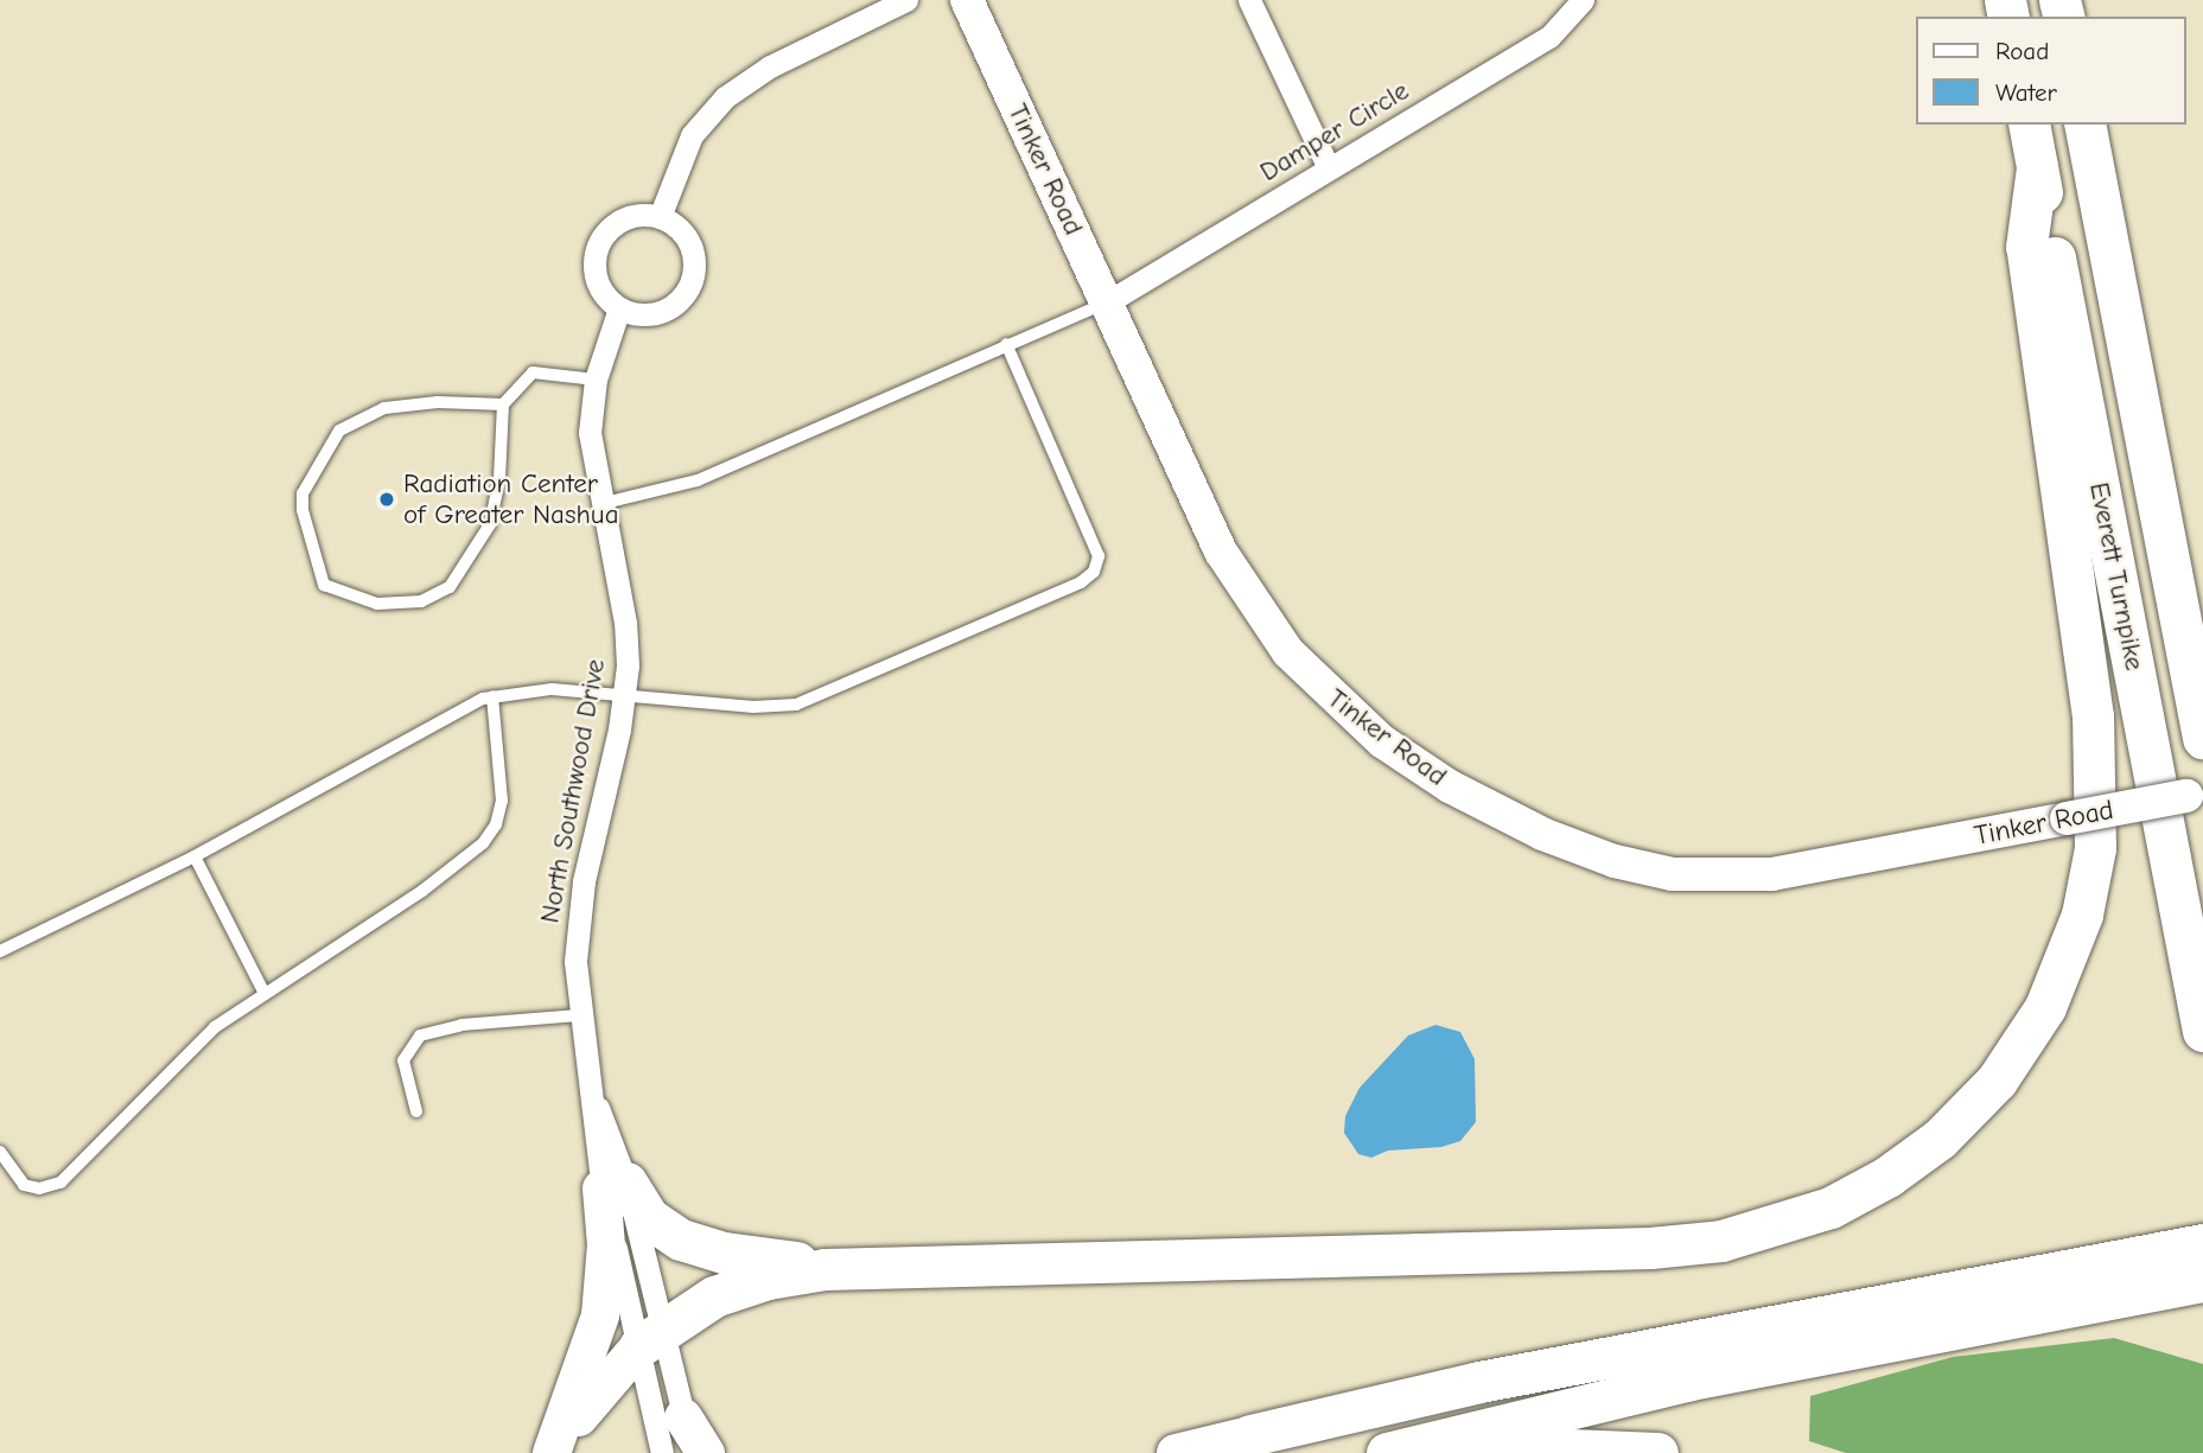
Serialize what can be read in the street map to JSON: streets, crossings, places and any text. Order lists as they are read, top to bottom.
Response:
{
  "streets": {
    "highway": ["Everett Turnpike"],
    "street": ["Damper Circle", "Tinker Road", "North Southwood Drive"]
  },
  "crossings": [
    ["Damper Circle", "Tinker Road"]
  ],
  "places": ["Radiation Center of Greater Nashua"],
  "legend": ["Road", "Water"]
}
